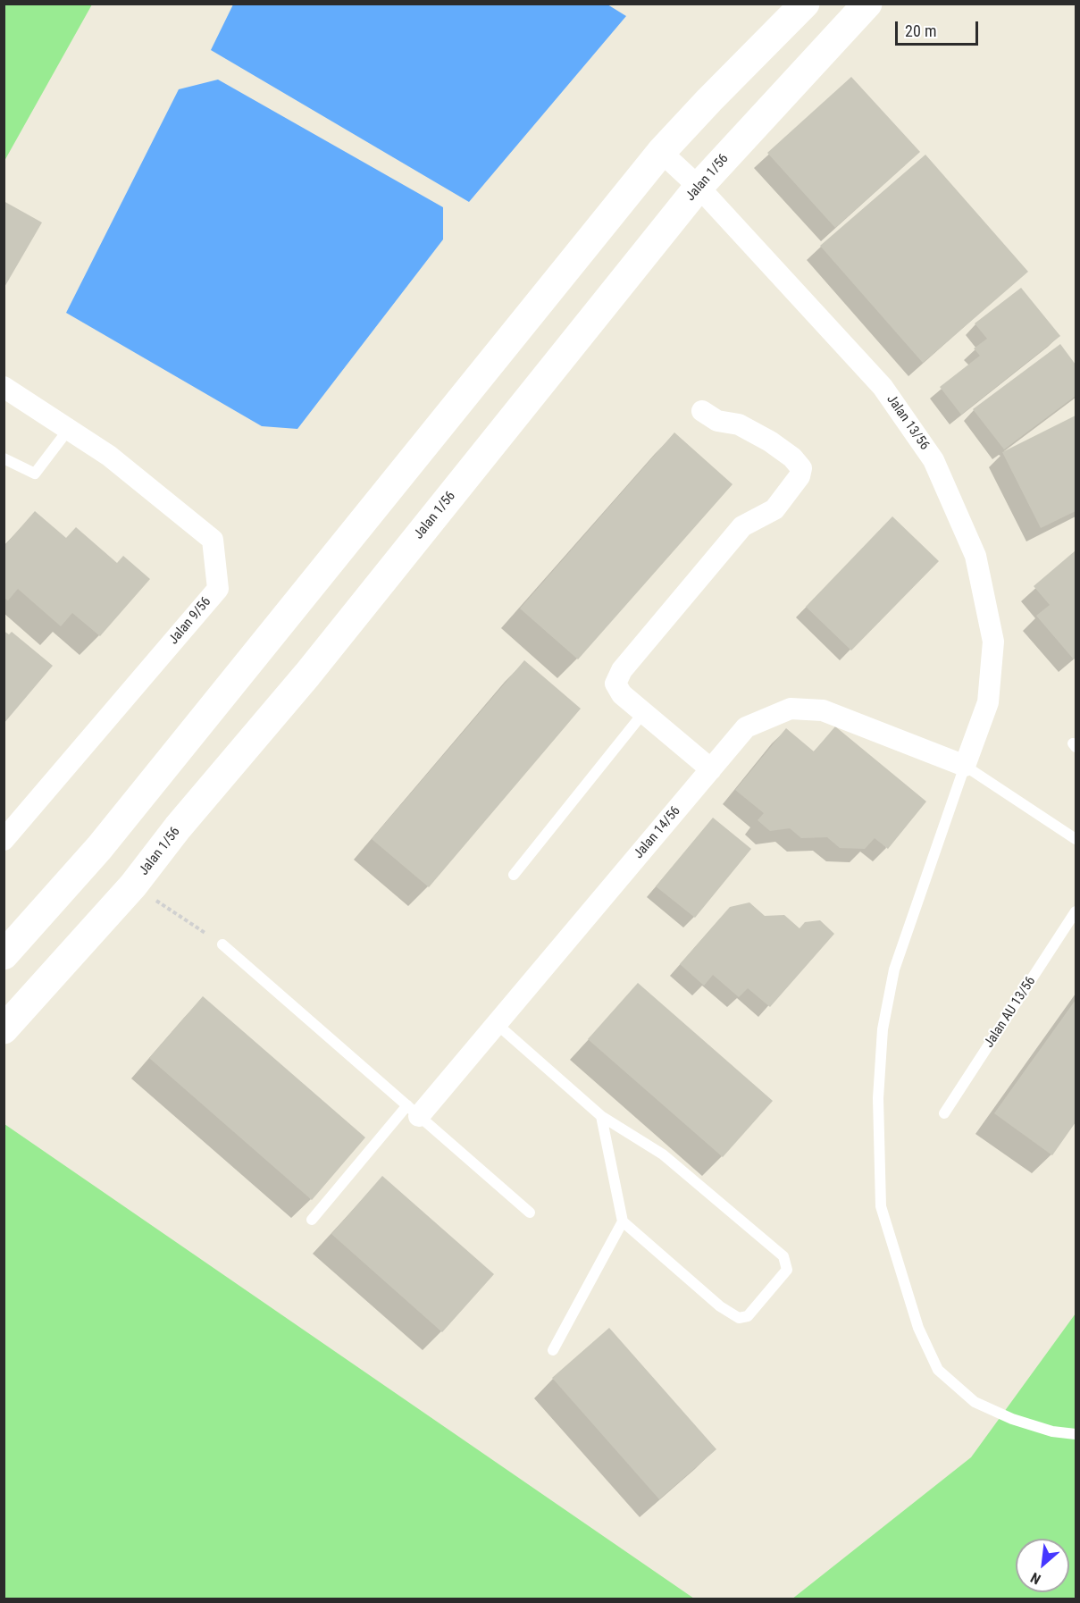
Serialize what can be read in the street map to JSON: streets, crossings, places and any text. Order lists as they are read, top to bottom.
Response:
{
  "streets": {
    "main road": ["Jalan 1/56"],
    "street": ["Jalan 13/56", "Jalan 9/56", "Jalan 14/56"],
    "lane": ["Jalan AU 13/56"]
  },
  "crossings": [
    ["Jalan 1/56", "Jalan 13/56"],
    ["Jalan 13/56", "Jalan 14/56"]
  ],
  "scale_bar": "20 m",
  "north": "bottom left"
}
